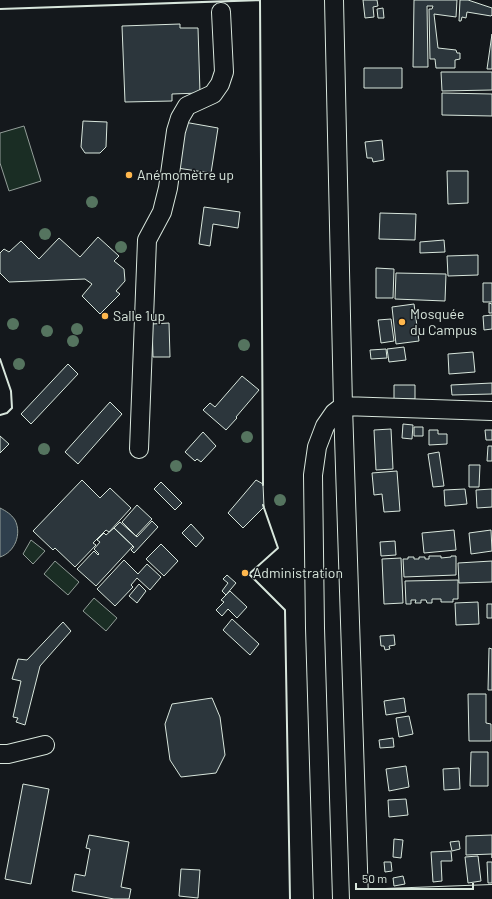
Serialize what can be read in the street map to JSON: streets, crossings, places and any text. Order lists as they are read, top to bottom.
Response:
{
  "places": [
    "Anémomètre up",
    "Salle 1up",
    "Mosquée du Campus",
    "Administration"
  ],
  "scale_bar": "50 m"
}
